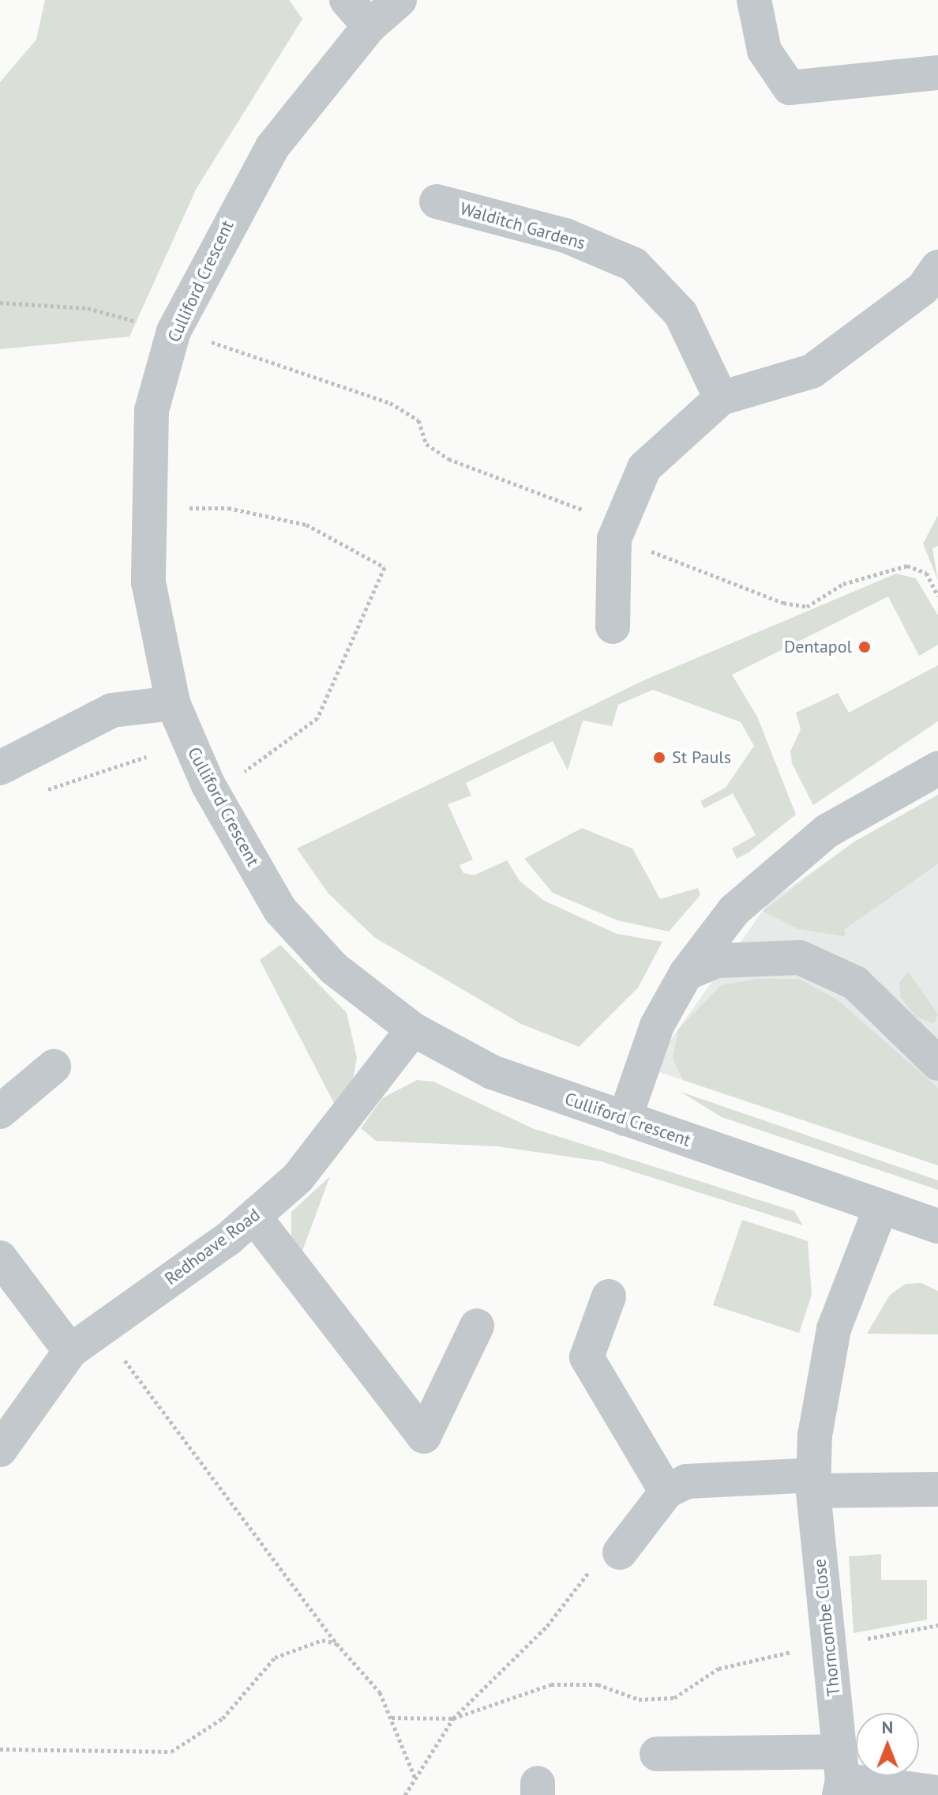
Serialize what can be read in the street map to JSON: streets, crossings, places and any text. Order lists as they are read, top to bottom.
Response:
{
  "streets": {
    "street": [
      "Walditch Gardens",
      "Culliford Crescent",
      "Redhoave Road",
      "Thorncombe Close"
    ]
  },
  "crossings": [
    ["Culliford Crescent", "Redhoave Road"],
    ["Culliford Crescent", "Thorncombe Close"]
  ],
  "places": ["Dentapol", "St Pauls"],
  "north": "top"
}
